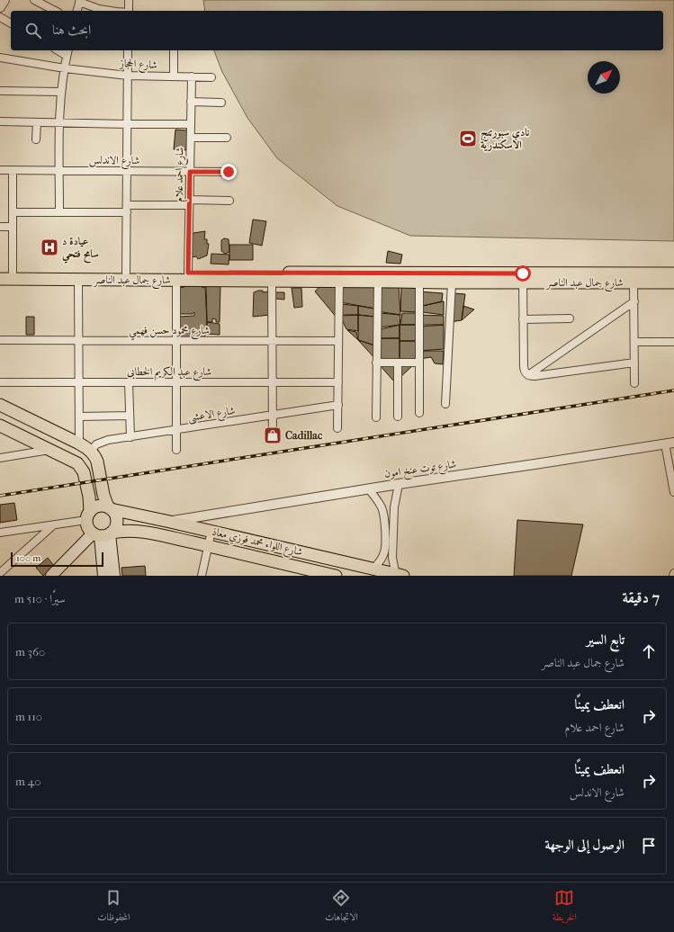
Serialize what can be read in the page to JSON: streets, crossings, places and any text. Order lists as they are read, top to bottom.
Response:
{
  "streets": {
    "main road": ["شارع جمال عبد الناصر", "شارع اللواء محمد فوزي معاذ"],
    "street": [
      "شارع الحجاز",
      "شارع الاندلس",
      "شارع احمد علام",
      "شارع محمود حسن فهمي",
      "شارع عبد الكريم الخطابى",
      "شارع الاعشى",
      "شارع توت عنخ امون"
    ]
  },
  "crossings": [
    ["شارع الحجاز", "شارع احمد علام"],
    ["شارع الاندلس", "شارع احمد علام"],
    ["شارع احمد علام", "شارع جمال عبد الناصر"],
    ["شارع توت عنخ امون", "شارع اللواء محمد فوزي معاذ"]
  ],
  "places": {
    "sports": ["نادي سبورتنج الاسكندرية"],
    "hospital": ["عيادة د سامح فتحي"],
    "shop": ["Cadillac"]
  },
  "scale_bar": "100 m",
  "north": "top right",
  "page": {
    "search": "ابحث هنا",
    "scale": "100 m",
    "heading": ["7 دقيقة", "سيرًا · 510 m"],
    "list": [
      ["تابع السير", "شارع جمال عبد الناصر", "360 m"],
      ["انعطف يمينًا", "شارع احمد علام", "110 m"],
      ["انعطف يمينًا", "شارع الاندلس", "40 m"],
      "الوصول إلى الوجهة"
    ],
    "nav": ["الخريطة", "الاتجاهات", "المحفوظات"]
  }
}
